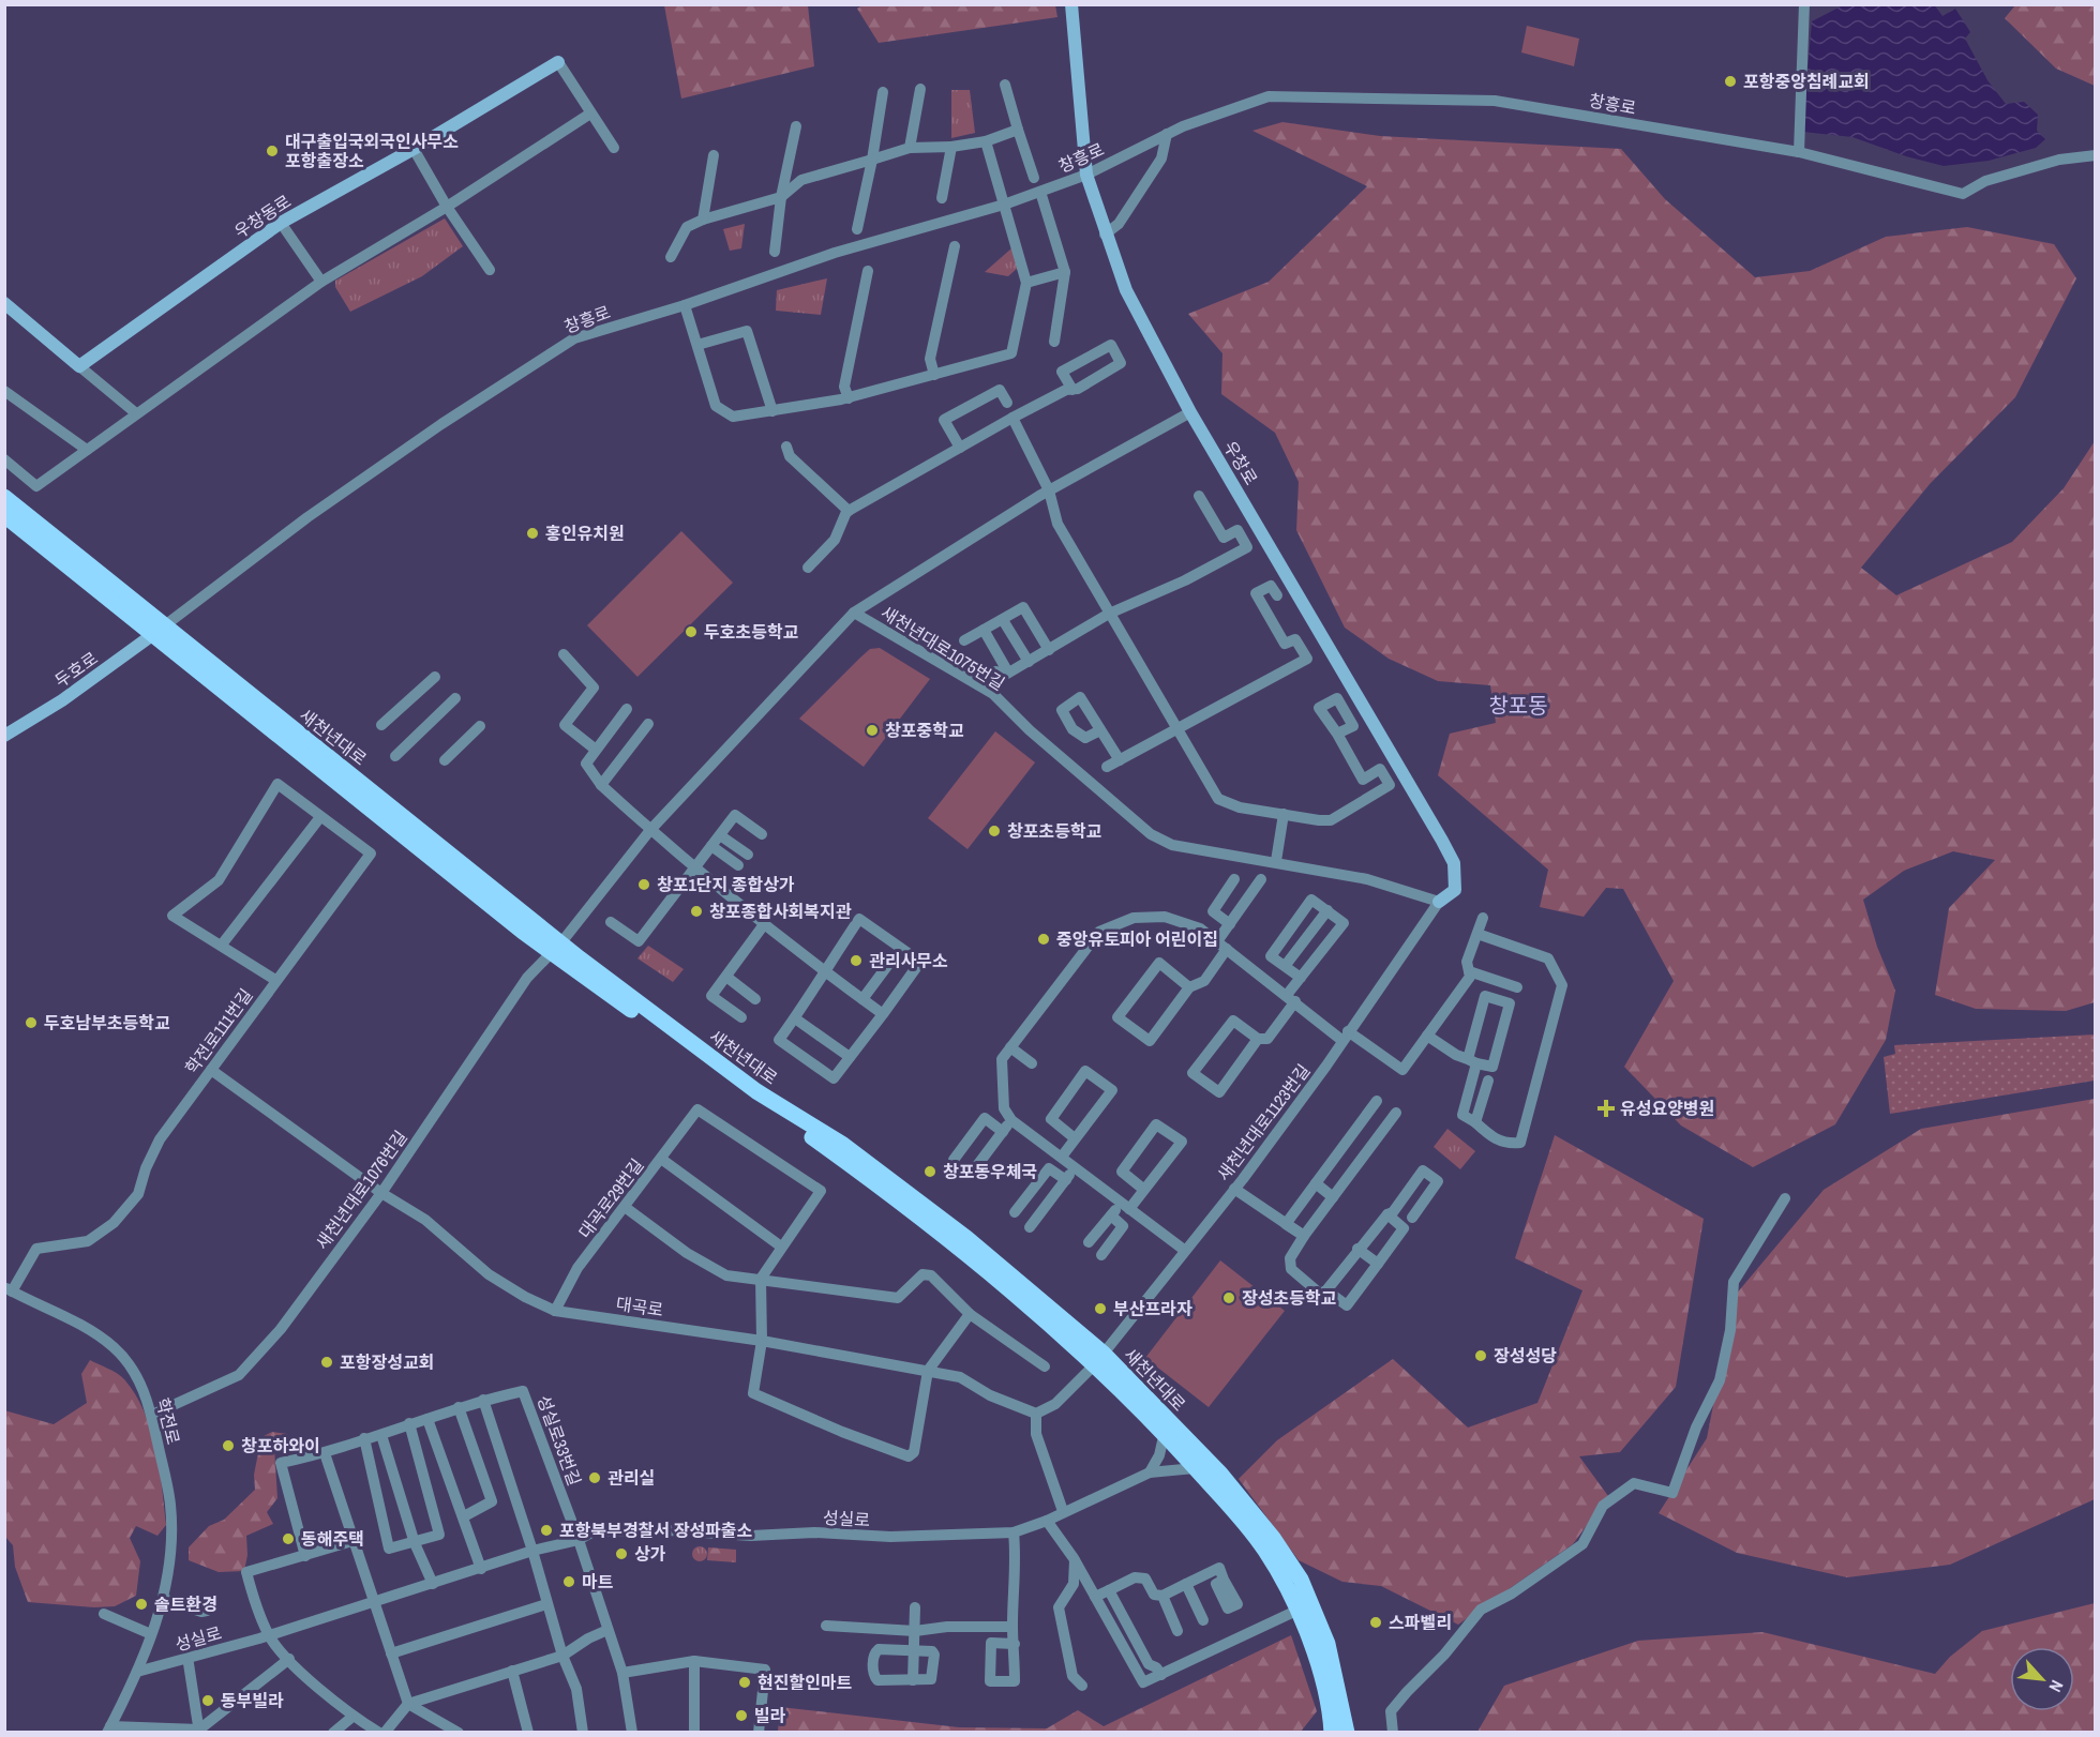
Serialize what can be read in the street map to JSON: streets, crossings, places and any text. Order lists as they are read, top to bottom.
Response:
{
  "streets": {
    "main road": [
      "우창동로",
      "우창로",
      "두호로",
      "새천년대로"
    ],
    "street": [
      "창흥로",
      "새천년대로1075번길",
      "학전로111번길",
      "새천년대로1123번길",
      "새천년대로1076번길",
      "대곡로29번길",
      "대곡로",
      "학전로",
      "성실로33번길",
      "성실로"
    ]
  },
  "crossings": [
    ["창흥로", "우창로"],
    ["창흥로", "두호로"],
    ["창흥로", "새천년대로"],
    ["우창로", "새천년대로1075번길"],
    ["우창로", "새천년대로1123번길"],
    ["새천년대로1075번길", "새천년대로"],
    ["새천년대로1075번길", "새천년대로1123번길"],
    ["새천년대로1075번길", "새천년대로1076번길"],
    ["두호로", "새천년대로"],
    ["새천년대로", "새천년대로1123번길"],
    ["새천년대로", "새천년대로1076번길"],
    ["새천년대로", "성실로"],
    ["학전로111번길", "대곡로"],
    ["학전로111번길", "학전로"],
    ["새천년대로1076번길", "대곡로"],
    ["새천년대로1076번길", "학전로"],
    ["대곡로29번길", "대곡로"],
    ["학전로", "성실로"],
    ["성실로33번길", "성실로"]
  ],
  "districts": ["창포동"],
  "places": {
    "other": [
      "포항중앙침례교회",
      "대구출입국외국인사무소 포항출장소",
      "홍인유치원",
      "두호초등학교",
      "창포중학교",
      "창포초등학교",
      "창포1단지 종합상가",
      "창포종합사회복지관",
      "중앙유토피아 어린이집",
      "관리사무소",
      "두호남부초등학교",
      "창포동우체국",
      "장성초등학교",
      "부산프라자",
      "장성성당",
      "포항장성교회",
      "창포하와이",
      "관리실",
      "포항북부경찰서 장성파출소",
      "동해주택",
      "상가",
      "마트",
      "솔트환경",
      "스파벨리",
      "현진할인마트",
      "동부빌라",
      "빌라"
    ],
    "health": ["유성요양병원"]
  },
  "north": "bottom right"
}
